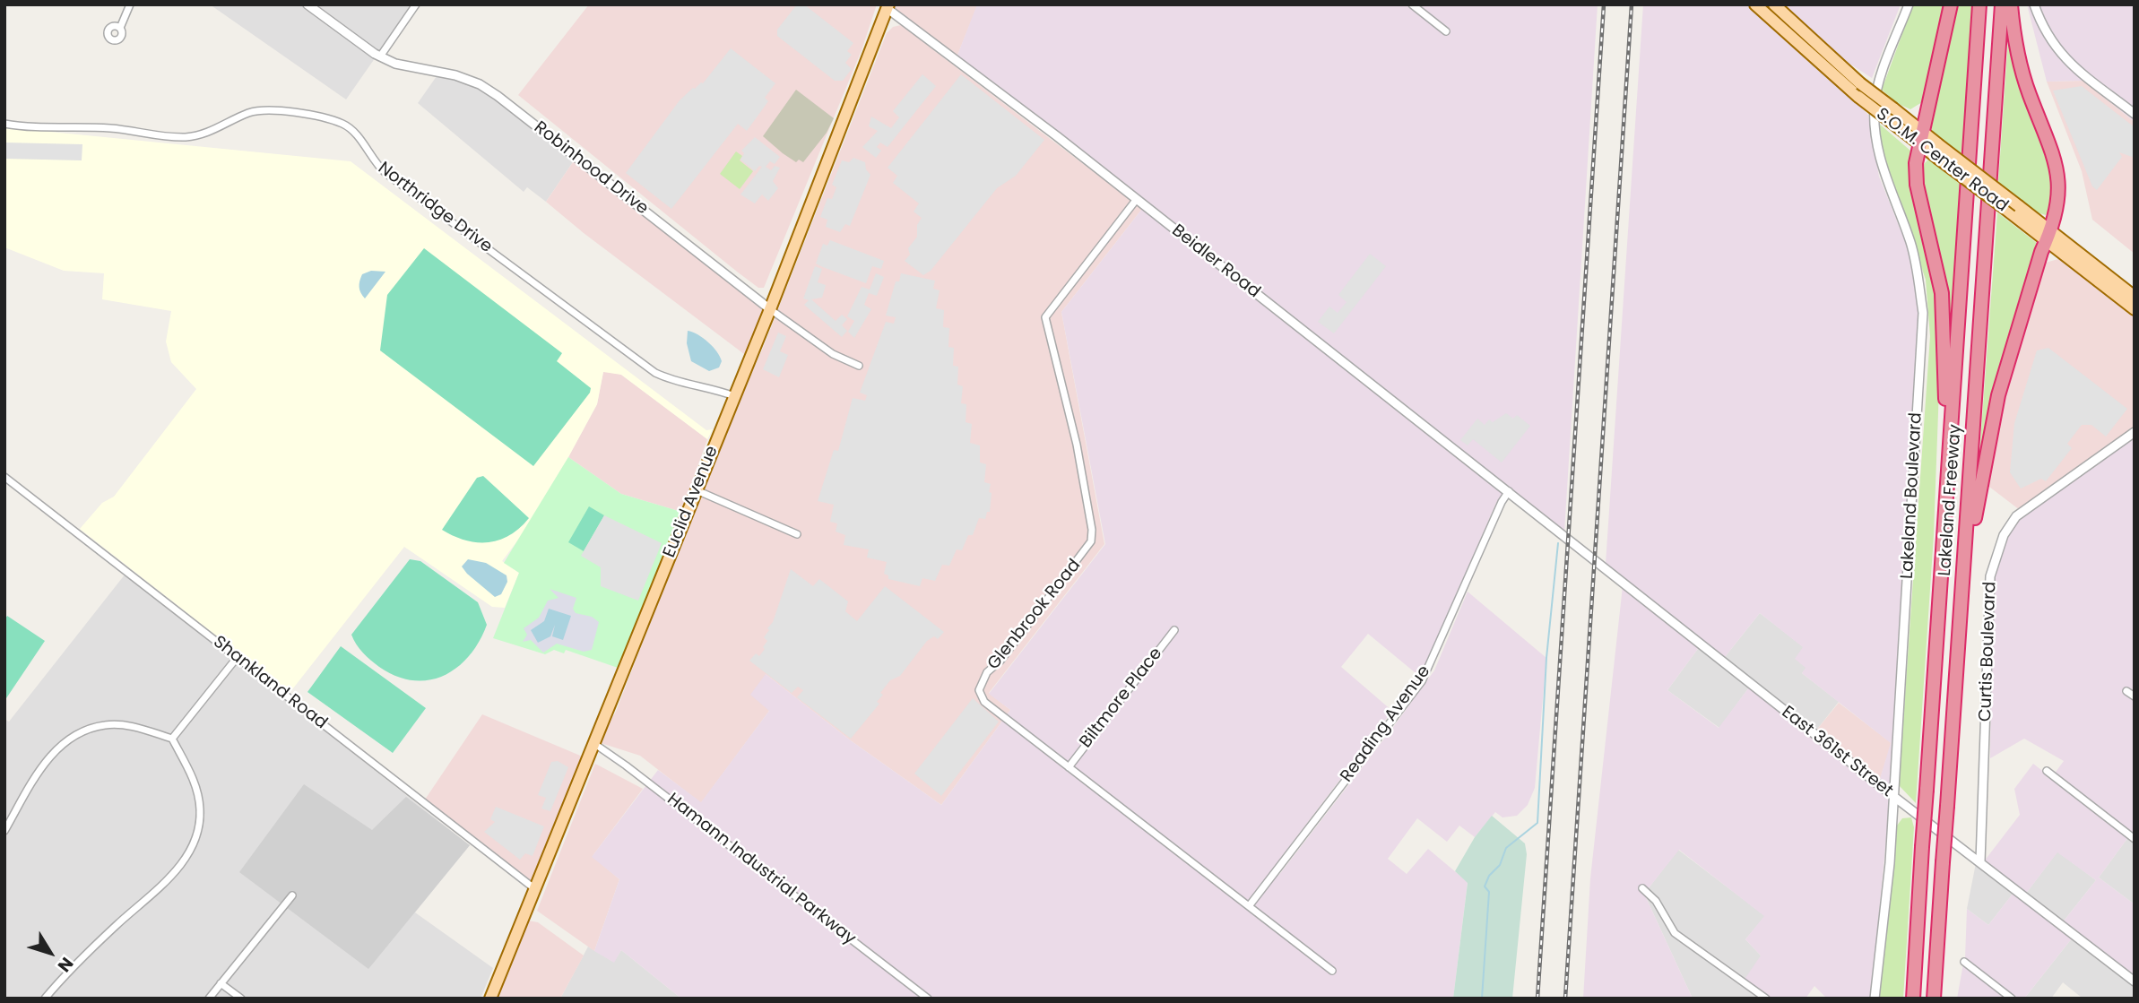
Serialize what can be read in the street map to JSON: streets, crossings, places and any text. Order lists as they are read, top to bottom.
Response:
{
  "streets": {
    "highway": ["Lakeland Freeway"],
    "main road": ["S.O.M. Center Road", "Euclid Avenue"],
    "street": [
      "Robinhood Drive",
      "Northridge Drive",
      "Beidler Road",
      "Lakeland Boulevard",
      "Glenbrook Road",
      "Curtis Boulevard",
      "Shankland Road",
      "Biltmore Place",
      "Reading Avenue",
      "East 361st Street",
      "Hamann Industrial Parkway"
    ]
  },
  "crossings": [
    ["Robinhood Drive", "Euclid Avenue"],
    ["Northridge Drive", "Euclid Avenue"],
    ["Beidler Road", "Euclid Avenue"],
    ["Beidler Road", "Glenbrook Road"],
    ["Beidler Road", "Reading Avenue"],
    ["Beidler Road", "East 361st Street"],
    ["Lakeland Boulevard", "East 361st Street"],
    ["Euclid Avenue", "Shankland Road"],
    ["Euclid Avenue", "Hamann Industrial Parkway"],
    ["Glenbrook Road", "Biltmore Place"],
    ["Glenbrook Road", "Reading Avenue"],
    ["Curtis Boulevard", "East 361st Street"]
  ],
  "north": "bottom right"
}
